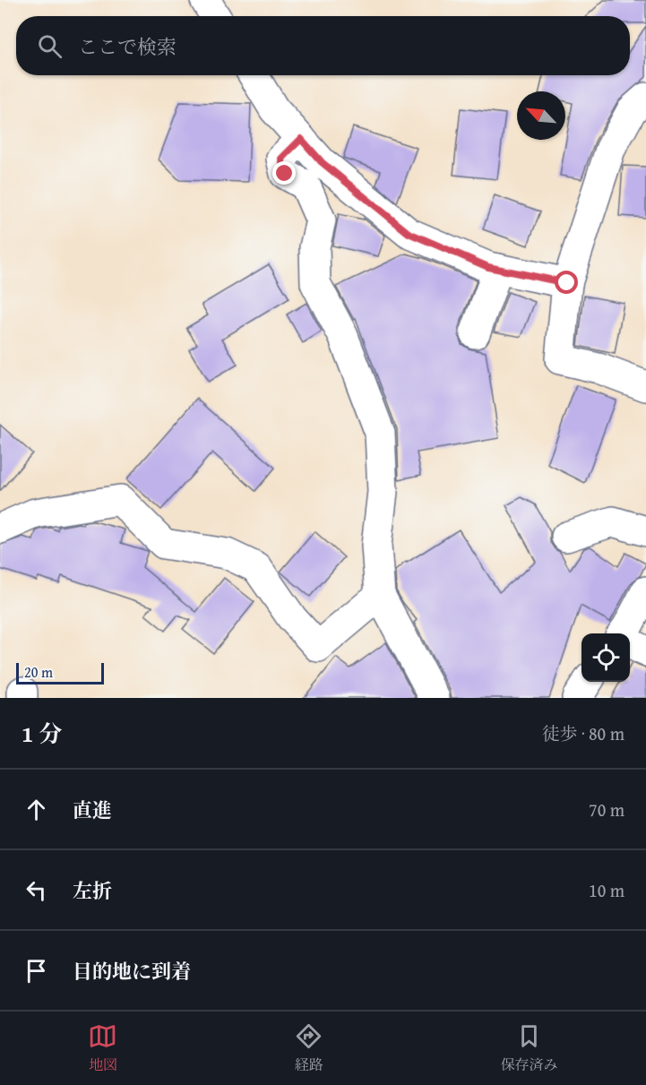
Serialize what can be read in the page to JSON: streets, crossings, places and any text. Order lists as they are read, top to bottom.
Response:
{
  "scale_bar": "20 m",
  "north": "top left",
  "page": {
    "search": "ここで検索",
    "scale": "20 m",
    "heading": ["1 分", "徒歩 · 80 m"],
    "list": [
      ["直進", "70 m"],
      ["左折", "10 m"],
      "目的地に到着"
    ],
    "nav": ["地図", "経路", "保存済み"]
  }
}
